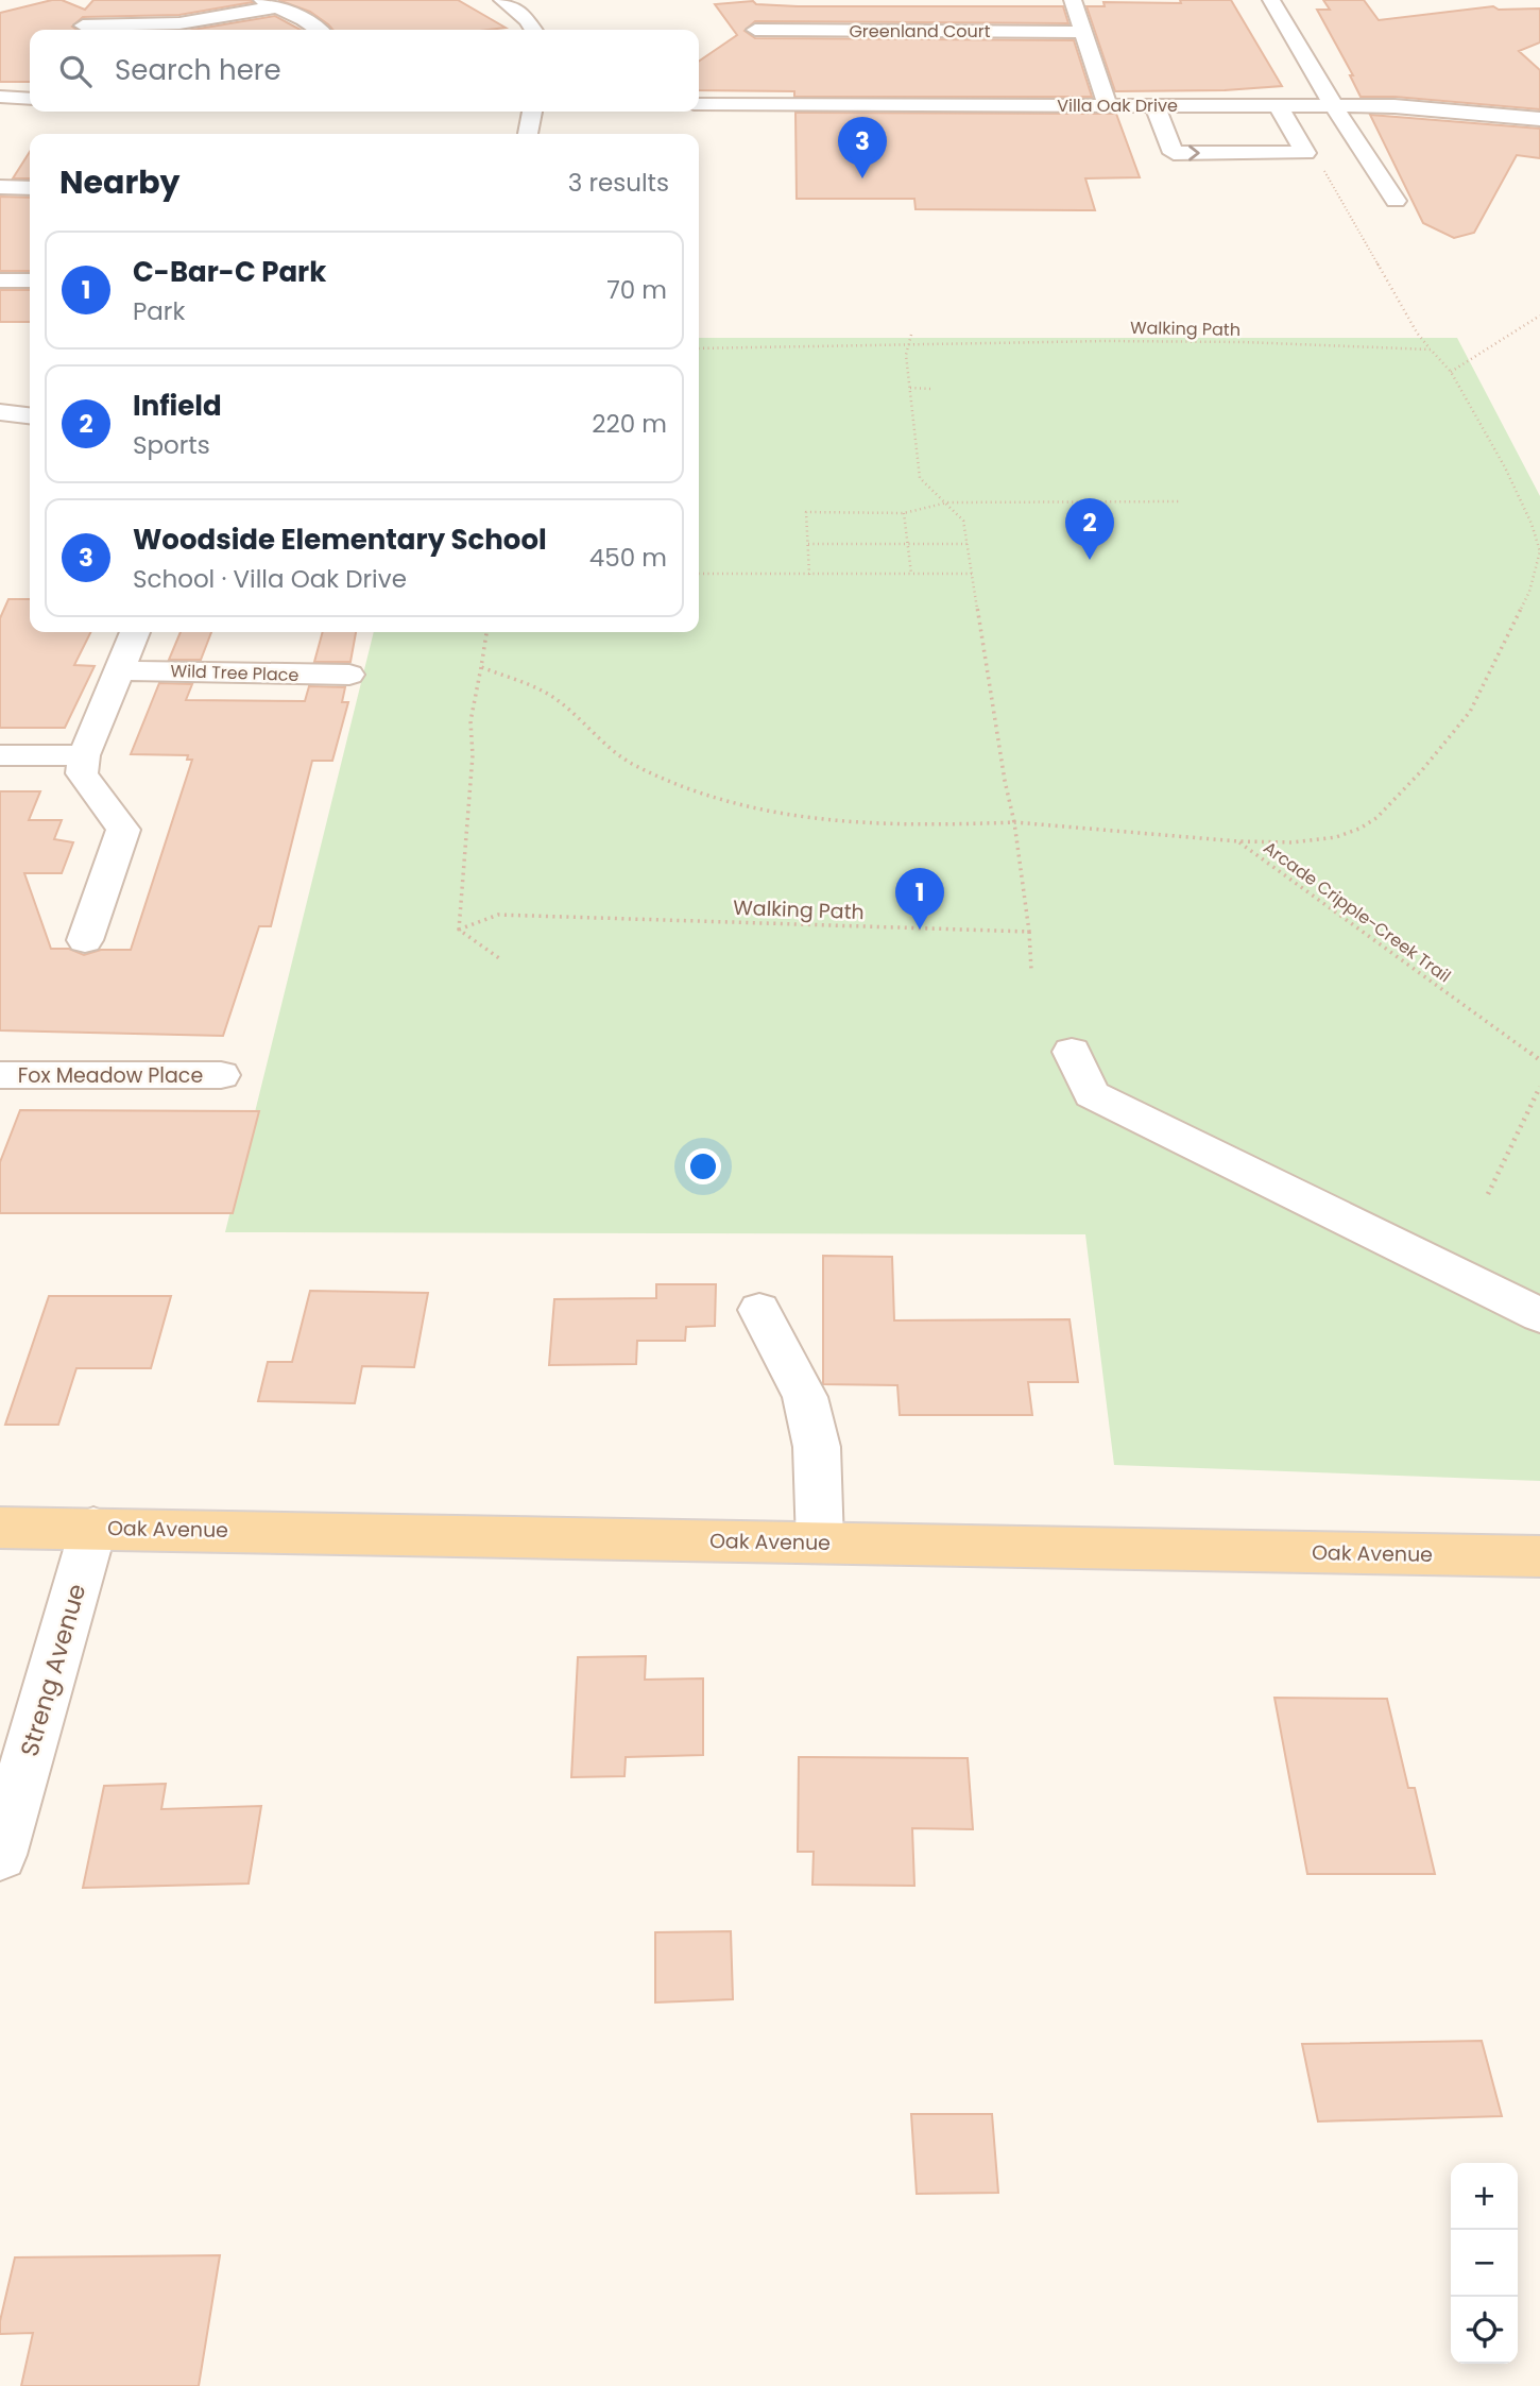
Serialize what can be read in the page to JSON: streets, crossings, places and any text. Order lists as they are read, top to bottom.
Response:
{
  "streets": {
    "main road": ["Oak Avenue"],
    "street": [
      "Greenland Court",
      "Villa Oak Drive",
      "Wild Tree Place",
      "Fox Meadow Place",
      "Streng Avenue"
    ],
    "path": ["Walking Path", "Arcade Cripple-Creek Trail"]
  },
  "crossings": [
    ["Oak Avenue", "Streng Avenue"]
  ],
  "page": {
    "search": "Search here",
    "pins": ["3", "2", "1"],
    "heading": ["Nearby", "3 results"],
    "list": [
      {
        "mark": "1",
        "name": "C-Bar-C Park",
        "note": "Park",
        "value": "70 m"
      },
      {
        "mark": "2",
        "name": "Infield",
        "note": "Sports",
        "value": "220 m"
      },
      {
        "mark": "3",
        "name": "Woodside Elementary School",
        "note": "School · Villa Oak Drive",
        "value": "450 m"
      }
    ],
    "map_buttons": ["+", "−"]
  }
}
